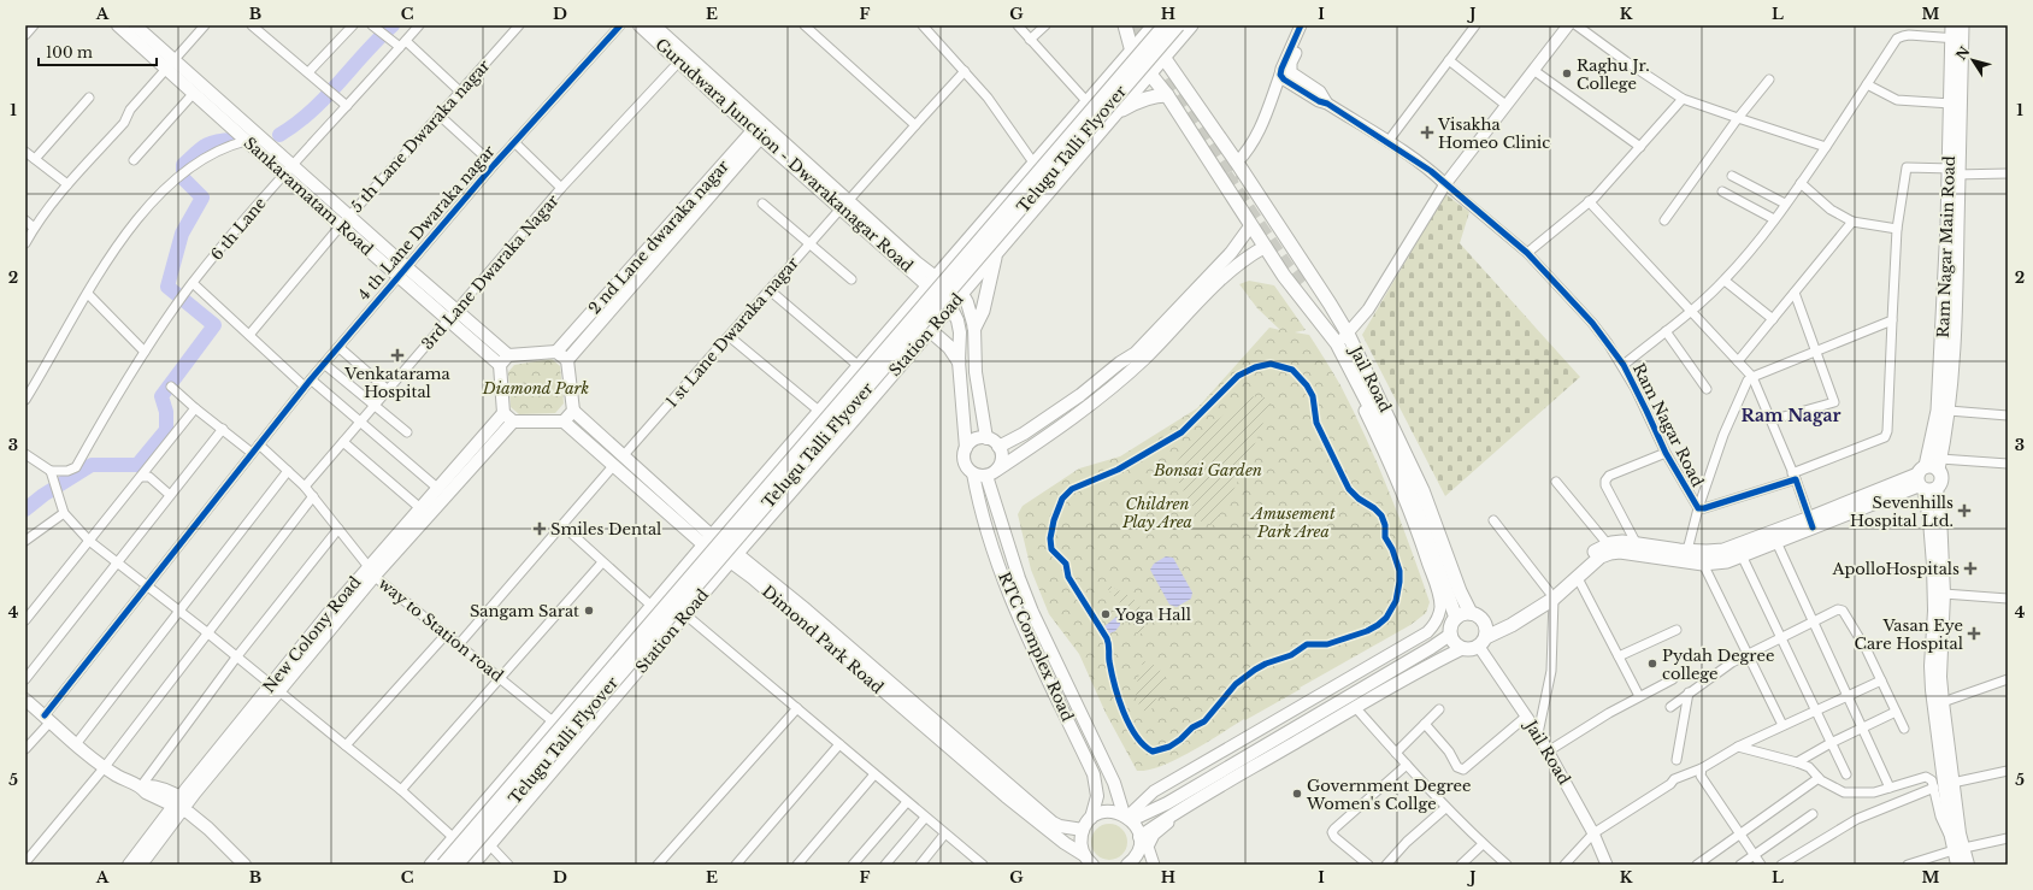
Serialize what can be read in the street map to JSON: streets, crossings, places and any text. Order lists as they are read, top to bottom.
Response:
{
  "streets": {
    "main road": [
      "Telugu Talli Flyover",
      "Gurudwara Junction - Dwarakanagar Road",
      "Sankaramatam Road",
      "2 nd Lane dwaraka nagar",
      "Ram Nagar Main Road",
      "Station Road",
      "Jail Road",
      "New Colony Road",
      "Dimond Park Road",
      "RTC Complex Road"
    ],
    "street": [
      "5 th Lane Dwaraka nagar",
      "4 th Lane Dwaraka nagar",
      "6 th Lane",
      "3rd Lane Dwaraka Nagar",
      "1 st Lane Dwaraka nagar",
      "Ram Nagar Road",
      "way to Station road"
    ]
  },
  "crossings": [
    ["5 th Lane Dwaraka nagar", "Sankaramatam Road"],
    ["Gurudwara Junction - Dwarakanagar Road", "2 nd Lane dwaraka nagar"],
    ["Gurudwara Junction - Dwarakanagar Road", "3rd Lane Dwaraka Nagar"],
    ["Gurudwara Junction - Dwarakanagar Road", "1 st Lane Dwaraka nagar"],
    ["Gurudwara Junction - Dwarakanagar Road", "RTC Complex Road"],
    ["Sankaramatam Road", "4 th Lane Dwaraka nagar"],
    ["Sankaramatam Road", "6 th Lane"],
    ["Sankaramatam Road", "3rd Lane Dwaraka Nagar"],
    ["4 th Lane Dwaraka nagar", "way to Station road"],
    ["3rd Lane Dwaraka Nagar", "way to Station road"],
    ["1 st Lane Dwaraka nagar", "Dimond Park Road"],
    ["Station Road", "Jail Road"],
    ["Station Road", "Dimond Park Road"],
    ["Station Road", "RTC Complex Road"],
    ["way to Station road", "New Colony Road"]
  ],
  "districts": ["Ram Nagar"],
  "parks": [
    "Diamond Park",
    "Bonsai Garden",
    "Children Play Area",
    "Amusement Park Area"
  ],
  "places": {
    "other": [
      "Raghu Jr. College",
      "Sangam Sarat",
      "Yoga Hall",
      "Pydah Degree college",
      "Government Degree Women's Collge"
    ],
    "health": [
      "Visakha Homeo Clinic",
      "Venkatarama Hospital",
      "Sevenhills Hospital Ltd.",
      "Smiles Dental",
      "ApolloHospitals",
      "Vasan Eye Care Hospital"
    ]
  },
  "scale_bar": "100 m",
  "north": "top left",
  "grid": {
    "columns": [
      "A",
      "B",
      "C",
      "D",
      "E",
      "F",
      "G",
      "H",
      "I",
      "J",
      "K",
      "L",
      "M"
    ],
    "rows": [
      "1",
      "2",
      "3",
      "4",
      "5"
    ]
  }
}
